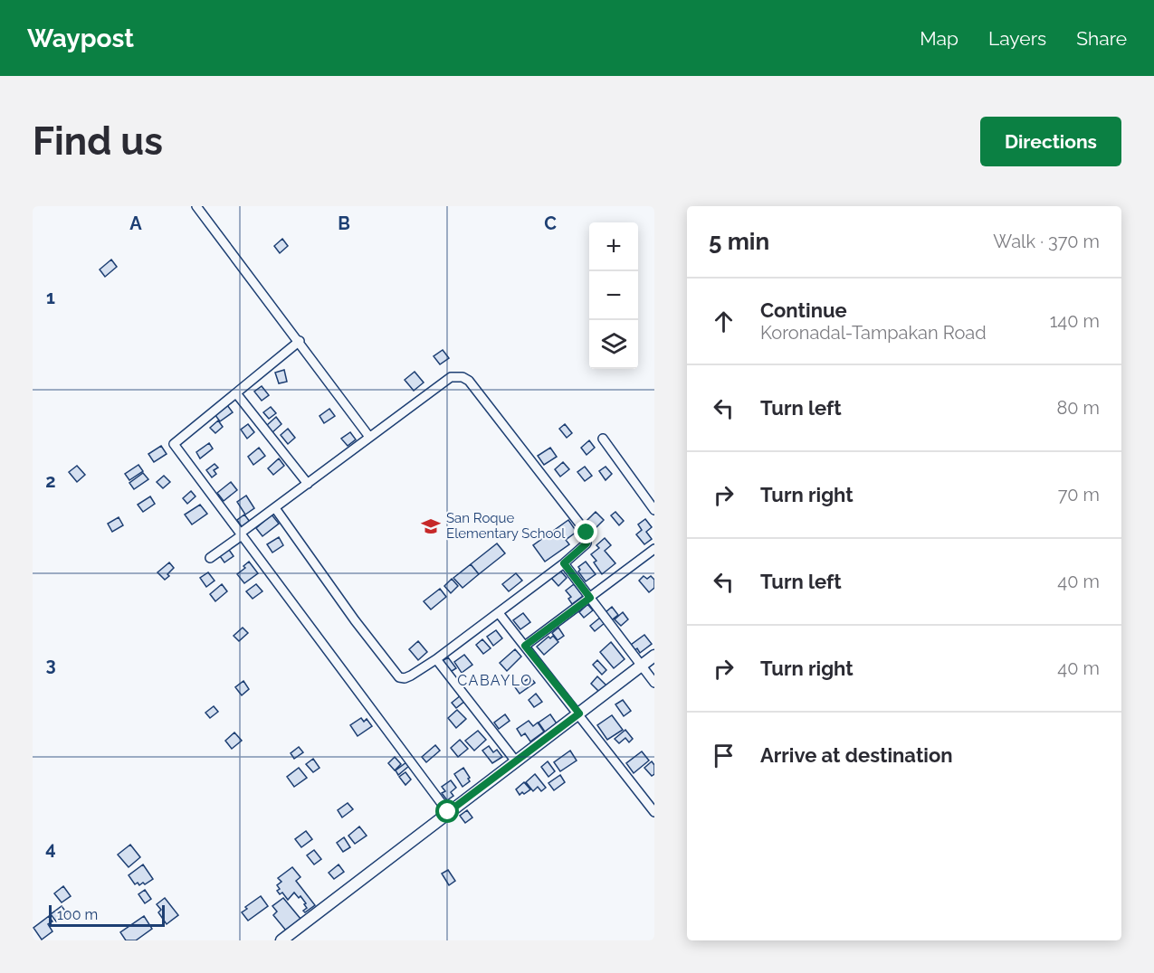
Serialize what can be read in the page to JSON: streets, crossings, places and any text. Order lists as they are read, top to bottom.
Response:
{
  "districts": ["CABAYLO"],
  "places": {
    "school or university": ["San Roque Elementary School"]
  },
  "scale_bar": "100 m",
  "page": {
    "header": "Waypost",
    "nav": ["Map", "Layers", "Share"],
    "buttons": "Directions",
    "title": "Find us",
    "heading": ["5 min", "Walk · 370 m"],
    "map_buttons": ["+", "−"],
    "list": [
      ["Continue", "Koronadal-Tampakan Road", "140 m"],
      ["Turn left", "80 m"],
      ["Turn right", "70 m"],
      ["Turn left", "40 m"],
      ["Turn right", "40 m"],
      "Arrive at destination"
    ],
    "scale": "100 m"
  },
  "grid": {
    "columns": ["A", "B", "C"],
    "rows": [
      "1",
      "2",
      "3",
      "4"
    ]
  }
}
